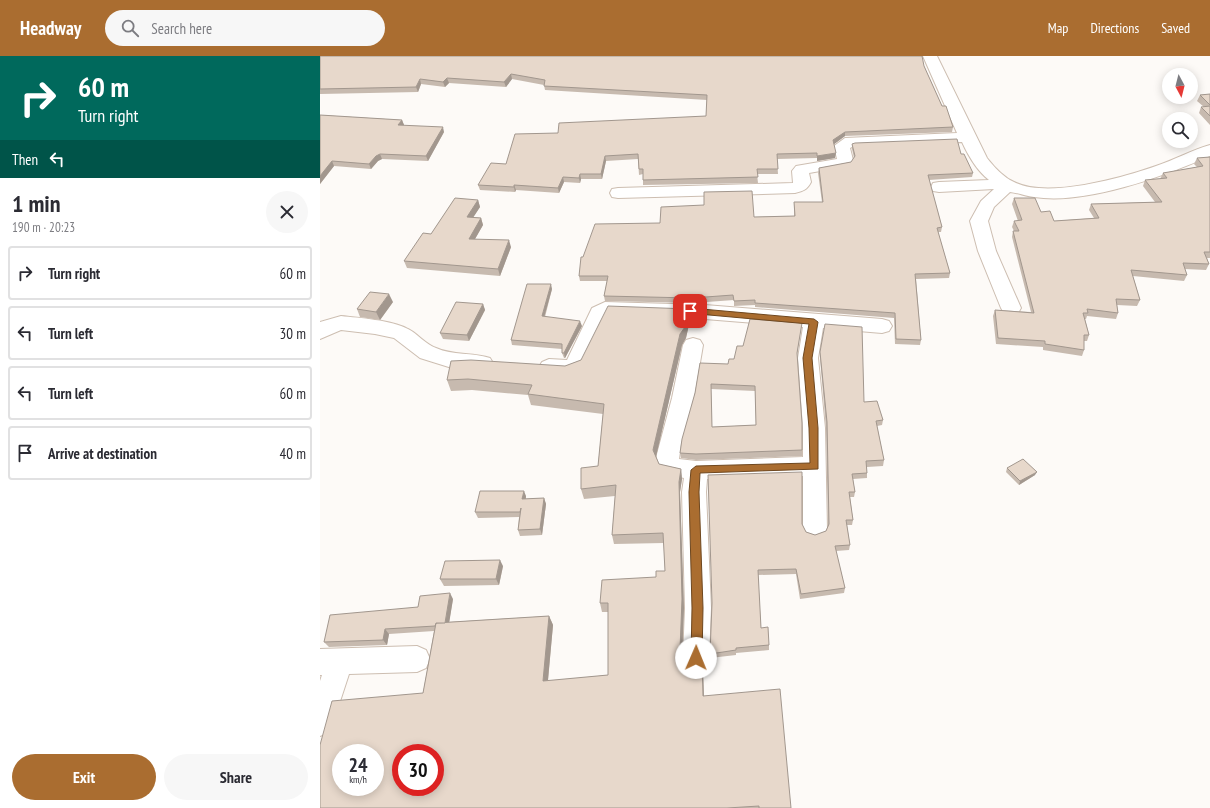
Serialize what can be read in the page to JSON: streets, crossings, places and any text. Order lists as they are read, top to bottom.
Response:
{
  "north": "bottom",
  "page": {
    "header": "Headway",
    "search": "Search here",
    "nav": ["Map", "Directions", "Saved"],
    "turn": ["60 m", "Turn right"],
    "then": "Then",
    "heading": ["1 min", "190 m · 20:23"],
    "list": [
      {
        "name": "Turn right",
        "value": "60 m"
      },
      {
        "name": "Turn left",
        "value": "30 m"
      },
      {
        "name": "Turn left",
        "value": "60 m"
      },
      {
        "name": "Arrive at destination",
        "value": "40 m"
      }
    ],
    "speed": "24 km/h",
    "limit": "30",
    "buttons": ["Exit", "Share"]
  }
}
